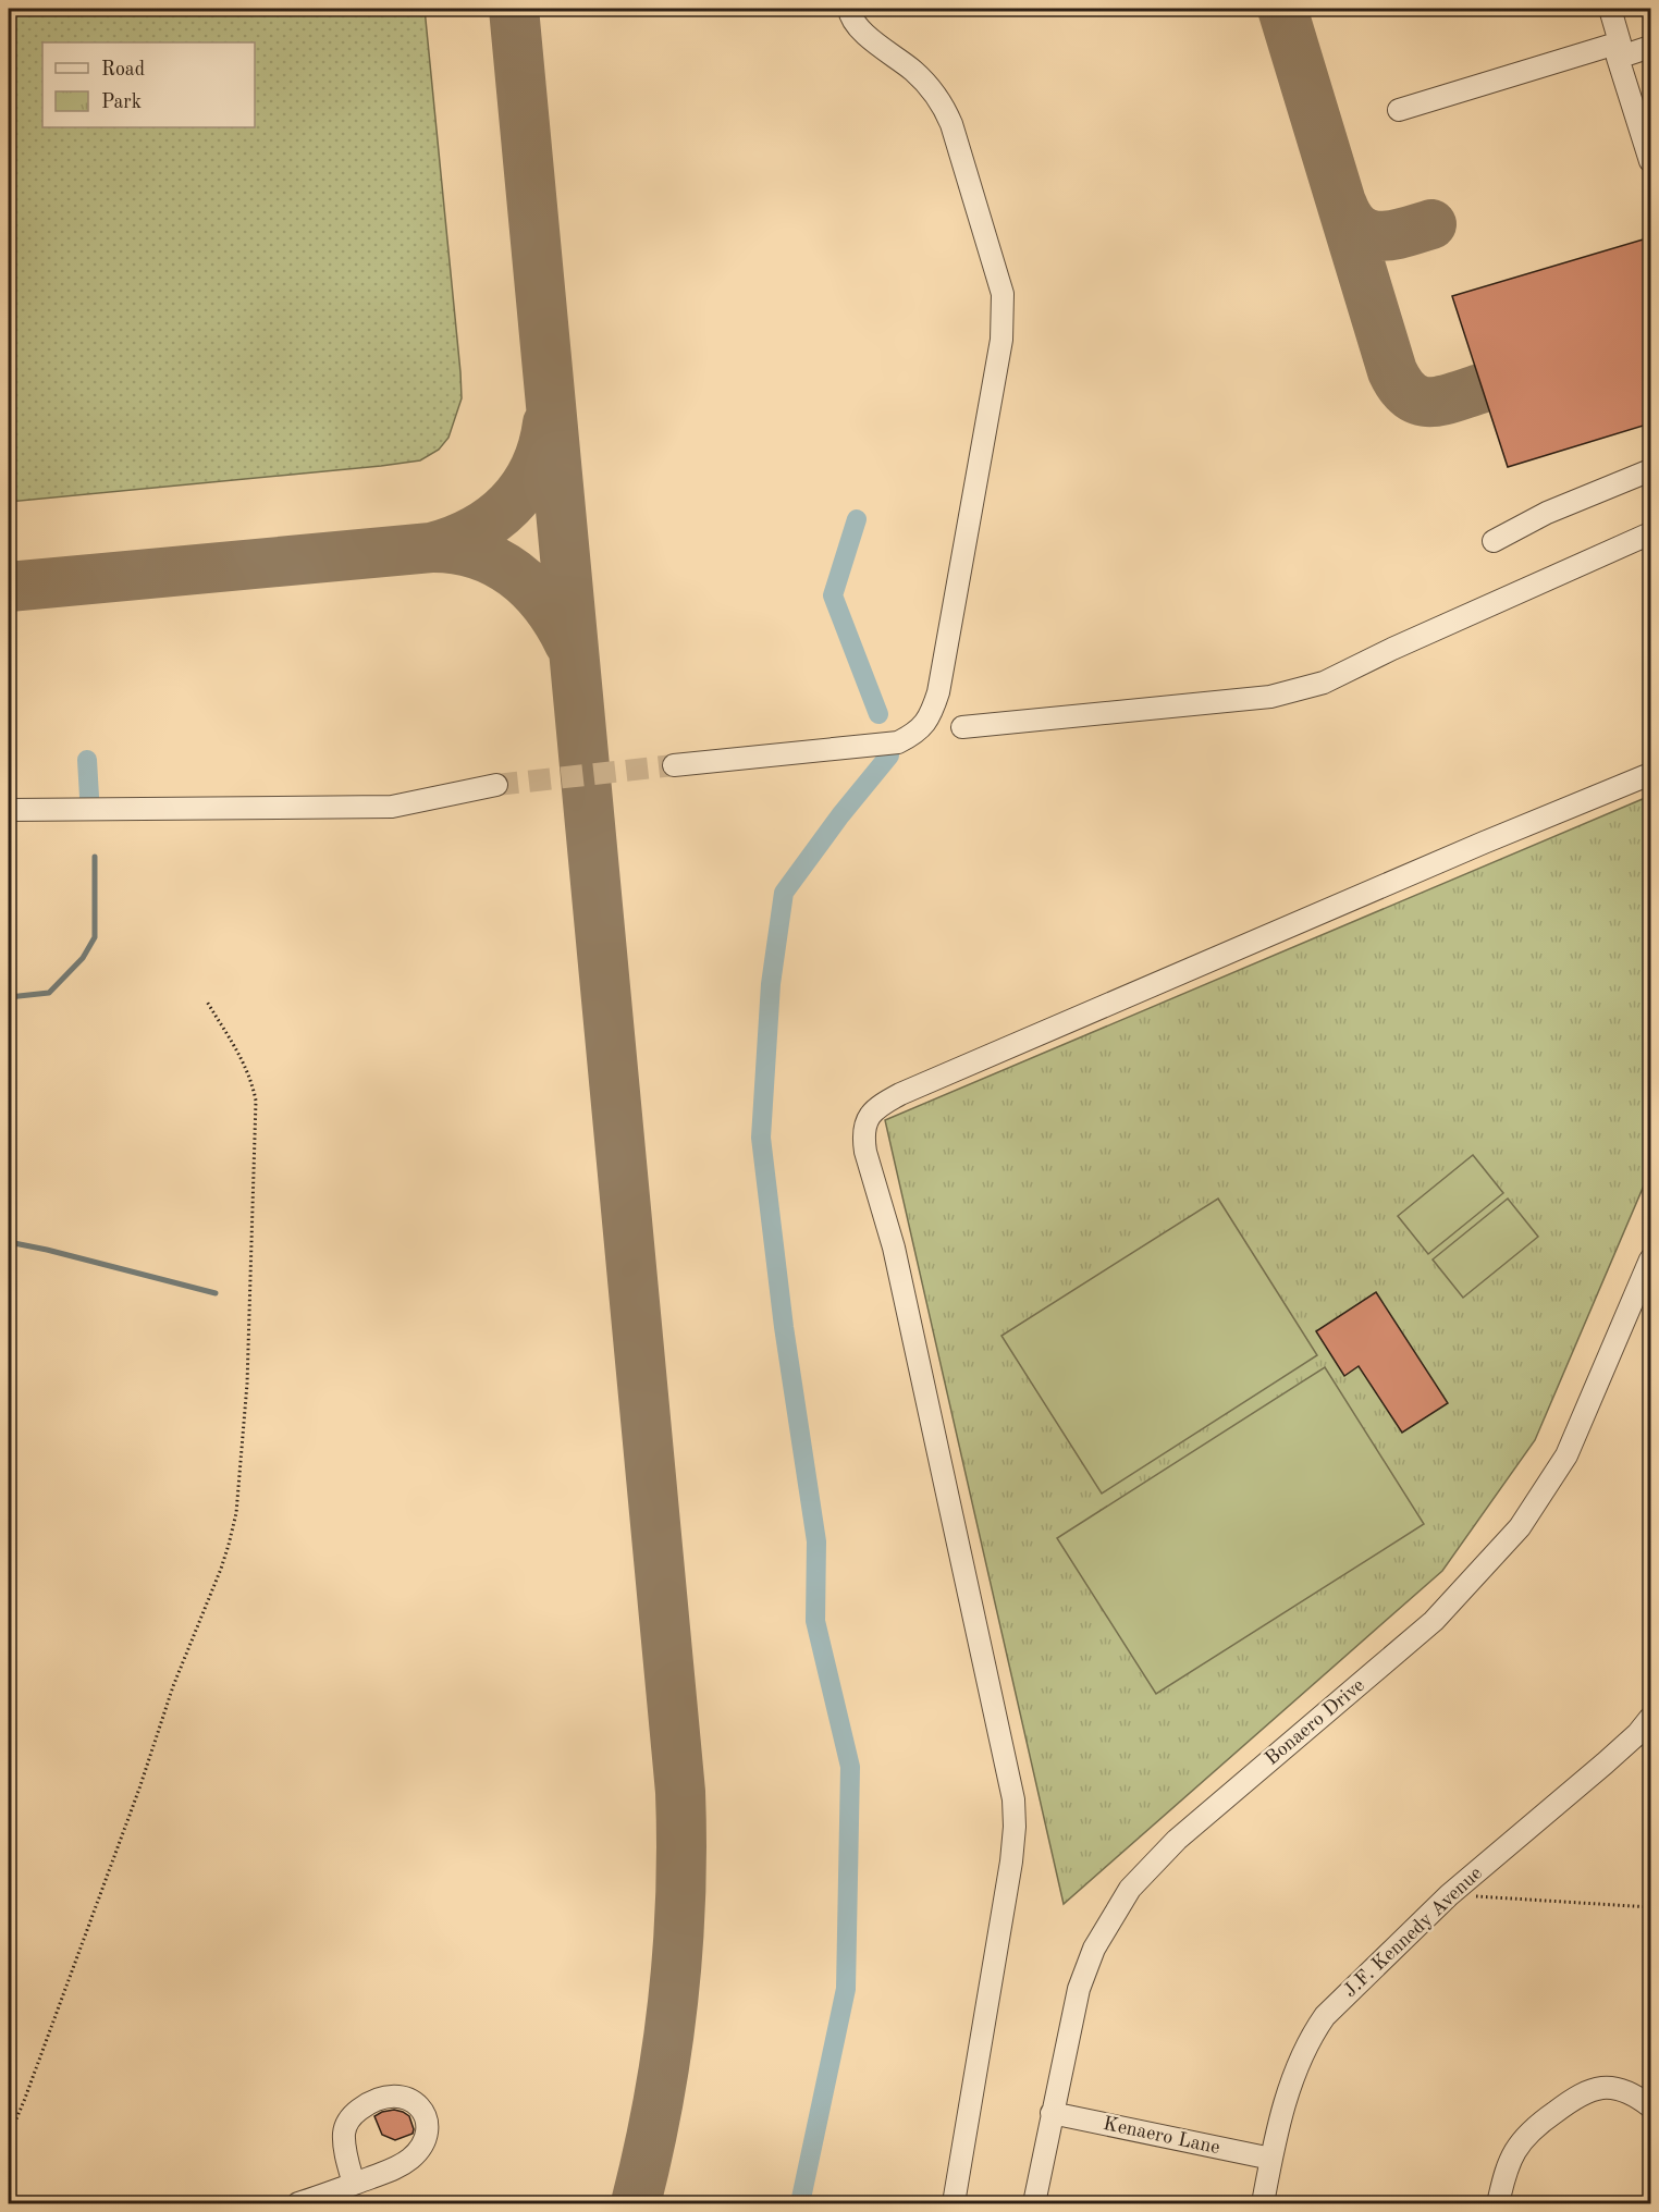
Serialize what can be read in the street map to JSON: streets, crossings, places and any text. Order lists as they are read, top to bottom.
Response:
{
  "streets": {
    "street": ["Bonaero Drive", "J.F. Kennedy Avenue", "Kenaero Lane"]
  },
  "crossings": [
    ["Bonaero Drive", "Kenaero Lane"],
    ["J.F. Kennedy Avenue", "Kenaero Lane"]
  ],
  "legend": ["Road", "Park"]
}
